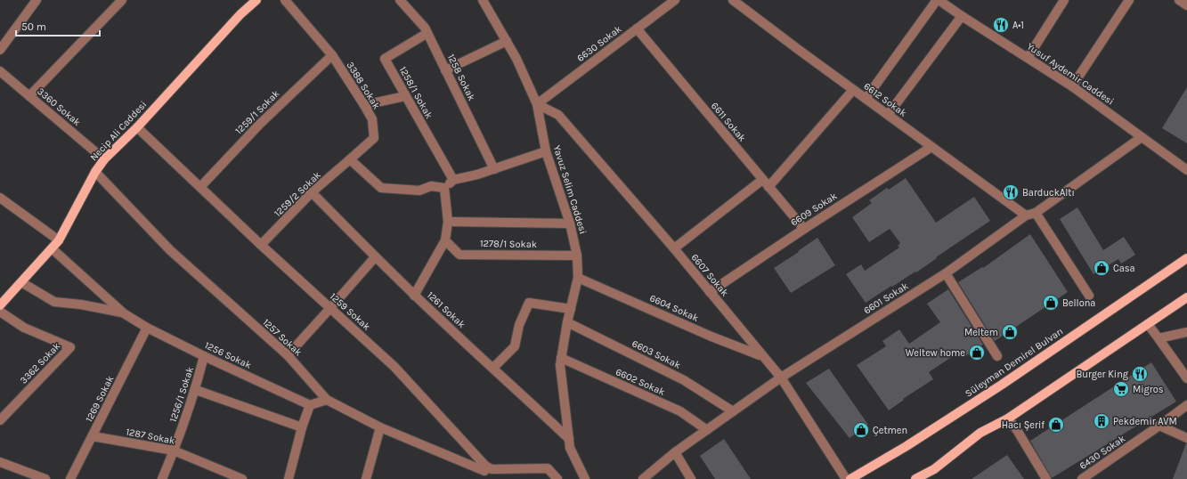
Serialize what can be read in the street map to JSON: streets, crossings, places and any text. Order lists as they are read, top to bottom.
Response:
{
  "streets": {
    "main road": ["Necip Ali Caddesi", "Süleyman Demirel Bulvarı"],
    "street": [
      "6630 Sokak",
      "Yusuf Aydemir Caddesi",
      "1258 Sokak",
      "3388 Sokak",
      "1258/1 Sokak",
      "6612 Sokak",
      "3360 Sokak",
      "1259/1 Sokak",
      "6611 Sokak",
      "Yavuz Selim Caddesi",
      "1259/2 Sokak",
      "6609 Sokak",
      "1278/1 Sokak",
      "6607 Sokak",
      "6601 Sokak",
      "6604 Sokak",
      "1261 Sokak",
      "1259 Sokak",
      "1257 Sokak",
      "6603 Sokak",
      "1256 Sokak",
      "3362 Sokak",
      "6602 Sokak",
      "1256/1 Sokak",
      "1269 Sokak",
      "1287 Sokak",
      "6430 Sokak"
    ]
  },
  "crossings": [
    ["6630 Sokak", "6611 Sokak"],
    ["6630 Sokak", "Yavuz Selim Caddesi"],
    ["6630 Sokak", "6607 Sokak"],
    ["Yusuf Aydemir Caddesi", "6601 Sokak"],
    ["1258 Sokak", "1258/1 Sokak"],
    ["3388 Sokak", "1259/1 Sokak"],
    ["3388 Sokak", "1259/2 Sokak"],
    ["6612 Sokak", "6609 Sokak"],
    ["6612 Sokak", "6601 Sokak"],
    ["3360 Sokak", "Necip Ali Caddesi"],
    ["1259/1 Sokak", "1259 Sokak"],
    ["6611 Sokak", "6609 Sokak"],
    ["Necip Ali Caddesi", "1259 Sokak"],
    ["Necip Ali Caddesi", "1257 Sokak"],
    ["Necip Ali Caddesi", "1256 Sokak"],
    ["Yavuz Selim Caddesi", "1278/1 Sokak"],
    ["Yavuz Selim Caddesi", "6607 Sokak"],
    ["Yavuz Selim Caddesi", "6604 Sokak"],
    ["Yavuz Selim Caddesi", "1261 Sokak"],
    ["Yavuz Selim Caddesi", "6603 Sokak"],
    ["Yavuz Selim Caddesi", "6602 Sokak"],
    ["1259/2 Sokak", "1261 Sokak"],
    ["1259/2 Sokak", "1259 Sokak"],
    ["6609 Sokak", "6607 Sokak"],
    ["6607 Sokak", "6601 Sokak"],
    ["6607 Sokak", "6604 Sokak"],
    ["6601 Sokak", "6603 Sokak"],
    ["6601 Sokak", "6602 Sokak"],
    ["1259 Sokak", "1257 Sokak"],
    ["1256 Sokak", "1256/1 Sokak"],
    ["1256 Sokak", "1269 Sokak"],
    ["1256/1 Sokak", "1287 Sokak"],
    ["1269 Sokak", "1287 Sokak"]
  ],
  "places": {
    "restaurant": ["A•1", "BarduckAltı", "Burger King"],
    "shop": [
      "Casa",
      "Bellona",
      "Meltem",
      "Weltew home",
      "Hacı Şerif",
      "Çetmen"
    ],
    "supermarket": ["Migros"],
    "building": ["Pekdemir AVM"]
  },
  "scale_bar": "50 m"
}
